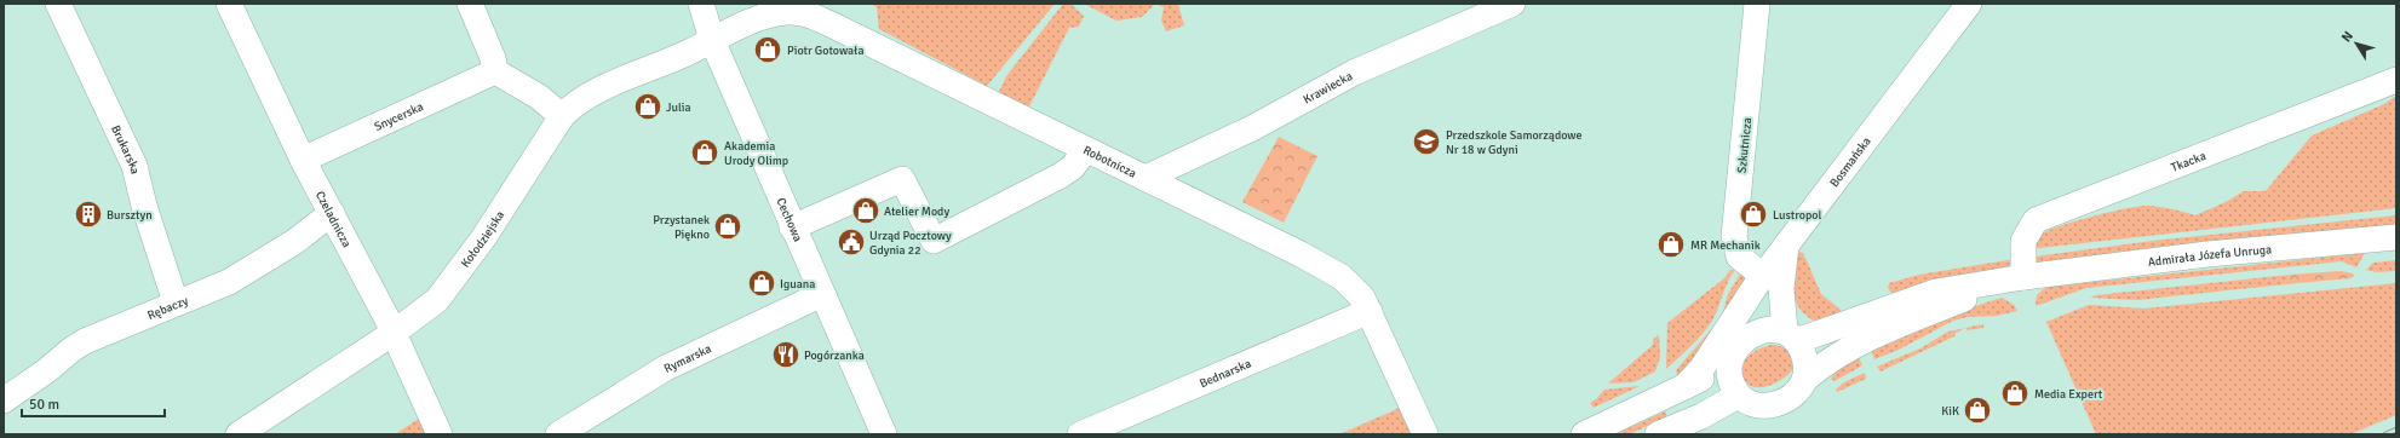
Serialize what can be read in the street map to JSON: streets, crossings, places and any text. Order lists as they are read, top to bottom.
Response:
{
  "streets": {
    "street": [
      "Krawiecka",
      "Snycerska",
      "Szkutnicza",
      "Brukarska",
      "Tkacka",
      "Robotnicza",
      "Bosmańska",
      "Czeladnicza",
      "Cechowa",
      "Kołodziejska",
      "Admirała Józefa Unruga",
      "Rębaczy",
      "Rymarska",
      "Bednarska"
    ]
  },
  "crossings": [
    ["Krawiecka", "Robotnicza"],
    ["Snycerska", "Czeladnicza"],
    ["Szkutnicza", "Bosmańska"],
    ["Brukarska", "Rębaczy"],
    ["Tkacka", "Admirała Józefa Unruga"],
    ["Robotnicza", "Cechowa"],
    ["Robotnicza", "Kołodziejska"],
    ["Robotnicza", "Bednarska"],
    ["Bosmańska", "Admirała Józefa Unruga"],
    ["Czeladnicza", "Kołodziejska"],
    ["Czeladnicza", "Rębaczy"],
    ["Cechowa", "Kołodziejska"],
    ["Cechowa", "Rymarska"]
  ],
  "places": {
    "shop": [
      "Piotr Gotowała",
      "Julia",
      "Akademia Urody Olimp",
      "Atelier Mody",
      "Lustropol",
      "Przystanek Piękno",
      "MR Mechanik",
      "Iguana",
      "Media Expert",
      "KiK"
    ],
    "school or university": ["Przedszkole Samorządowe Nr 18 w Gdyni"],
    "building": ["Bursztyn"],
    "public building": ["Urząd Pocztowy Gdynia 22"],
    "restaurant": ["Pogórzanka"]
  },
  "scale_bar": "50 m",
  "north": "top left"
}
